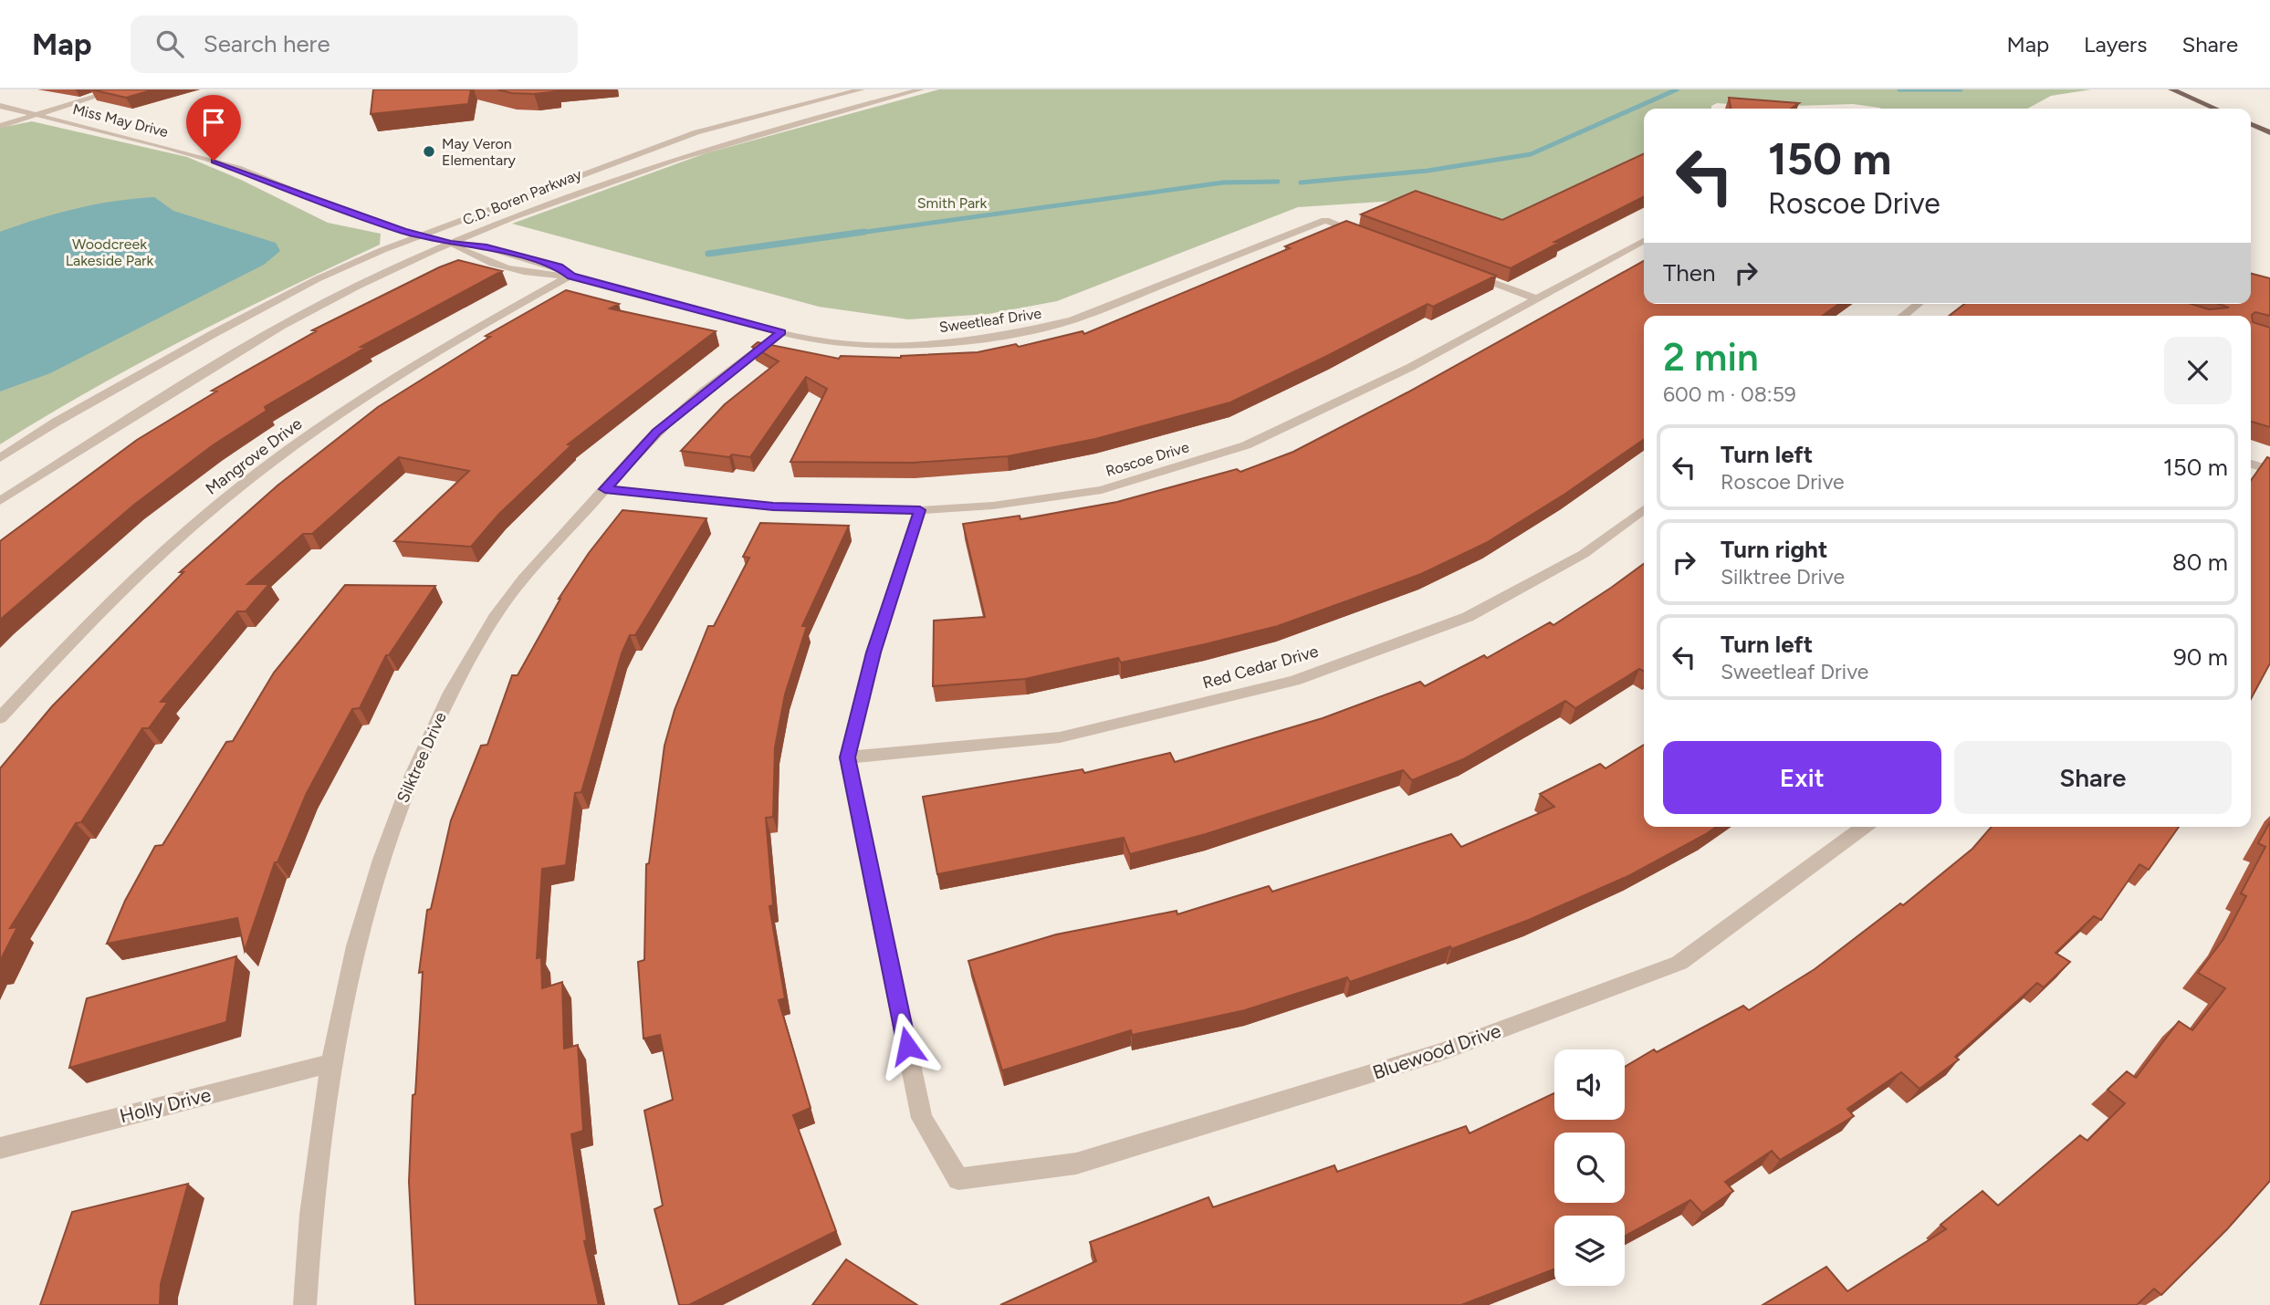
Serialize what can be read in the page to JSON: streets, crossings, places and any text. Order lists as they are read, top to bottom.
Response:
{
  "streets": {
    "street": [
      "Miss May Drive",
      "C.D. Boren Parkway",
      "Sweetleaf Drive",
      "Mangrove Drive",
      "Roscoe Drive",
      "Red Cedar Drive",
      "Silktree Drive",
      "Bluewood Drive",
      "Holly Drive"
    ]
  },
  "crossings": [
    ["Miss May Drive", "C.D. Boren Parkway"],
    ["Miss May Drive", "Sweetleaf Drive"],
    ["C.D. Boren Parkway", "Sweetleaf Drive"],
    ["Sweetleaf Drive", "Mangrove Drive"],
    ["Sweetleaf Drive", "Silktree Drive"],
    ["Roscoe Drive", "Silktree Drive"],
    ["Red Cedar Drive", "Bluewood Drive"],
    ["Silktree Drive", "Holly Drive"]
  ],
  "parks": ["Smith Park", "Woodcreek Lakeside Park"],
  "places": ["May Veron Elementary"],
  "page": {
    "header": "Map",
    "search": "Search here",
    "nav": ["Map", "Layers", "Share"],
    "turn": ["150 m", "Roscoe Drive"],
    "then": "Then",
    "heading": ["2 min", "600 m · 08:59"],
    "list": [
      {
        "name": "Turn left",
        "note": "Roscoe Drive",
        "value": "150 m"
      },
      {
        "name": "Turn right",
        "note": "Silktree Drive",
        "value": "80 m"
      },
      {
        "name": "Turn left",
        "note": "Sweetleaf Drive",
        "value": "90 m"
      }
    ],
    "buttons": ["Exit", "Share"]
  }
}
